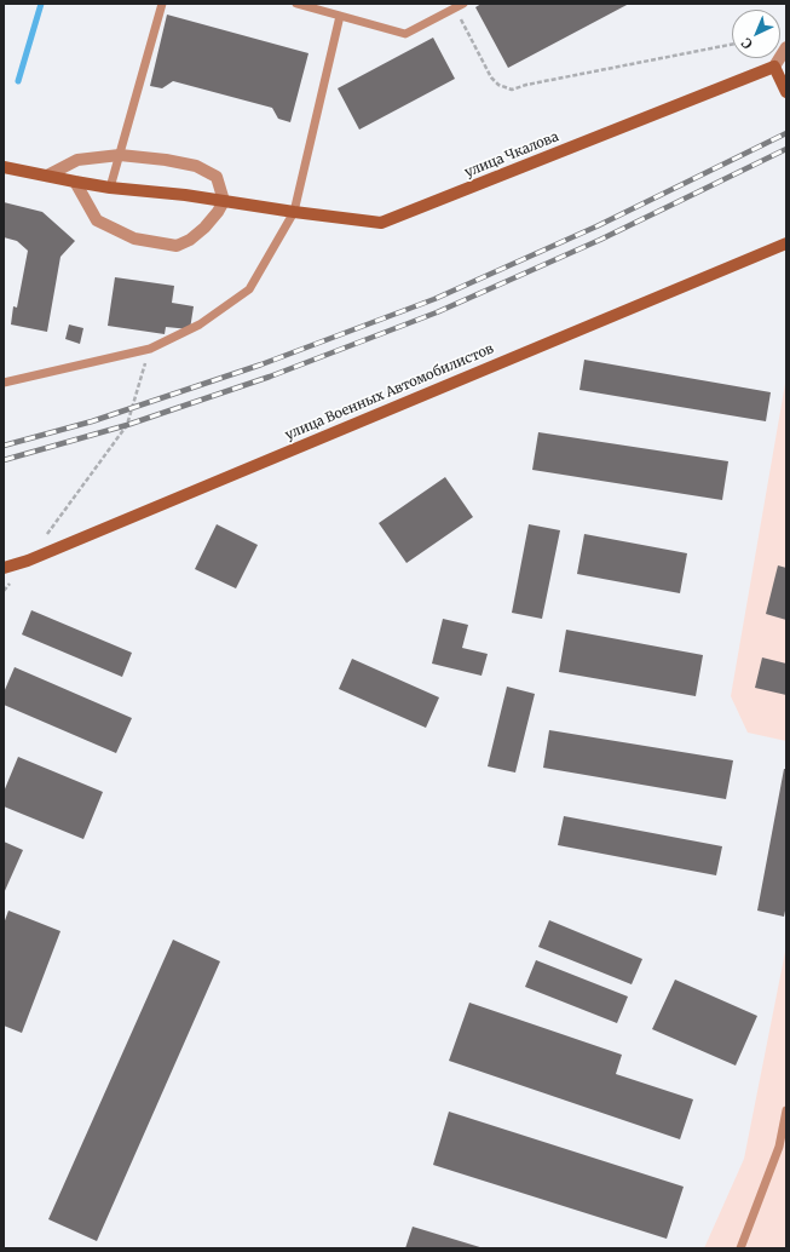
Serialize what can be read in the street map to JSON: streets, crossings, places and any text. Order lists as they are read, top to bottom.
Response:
{
  "streets": {
    "street": ["улица Чкалова", "улица Военных Автомобилистов"]
  },
  "north": "bottom left"
}
